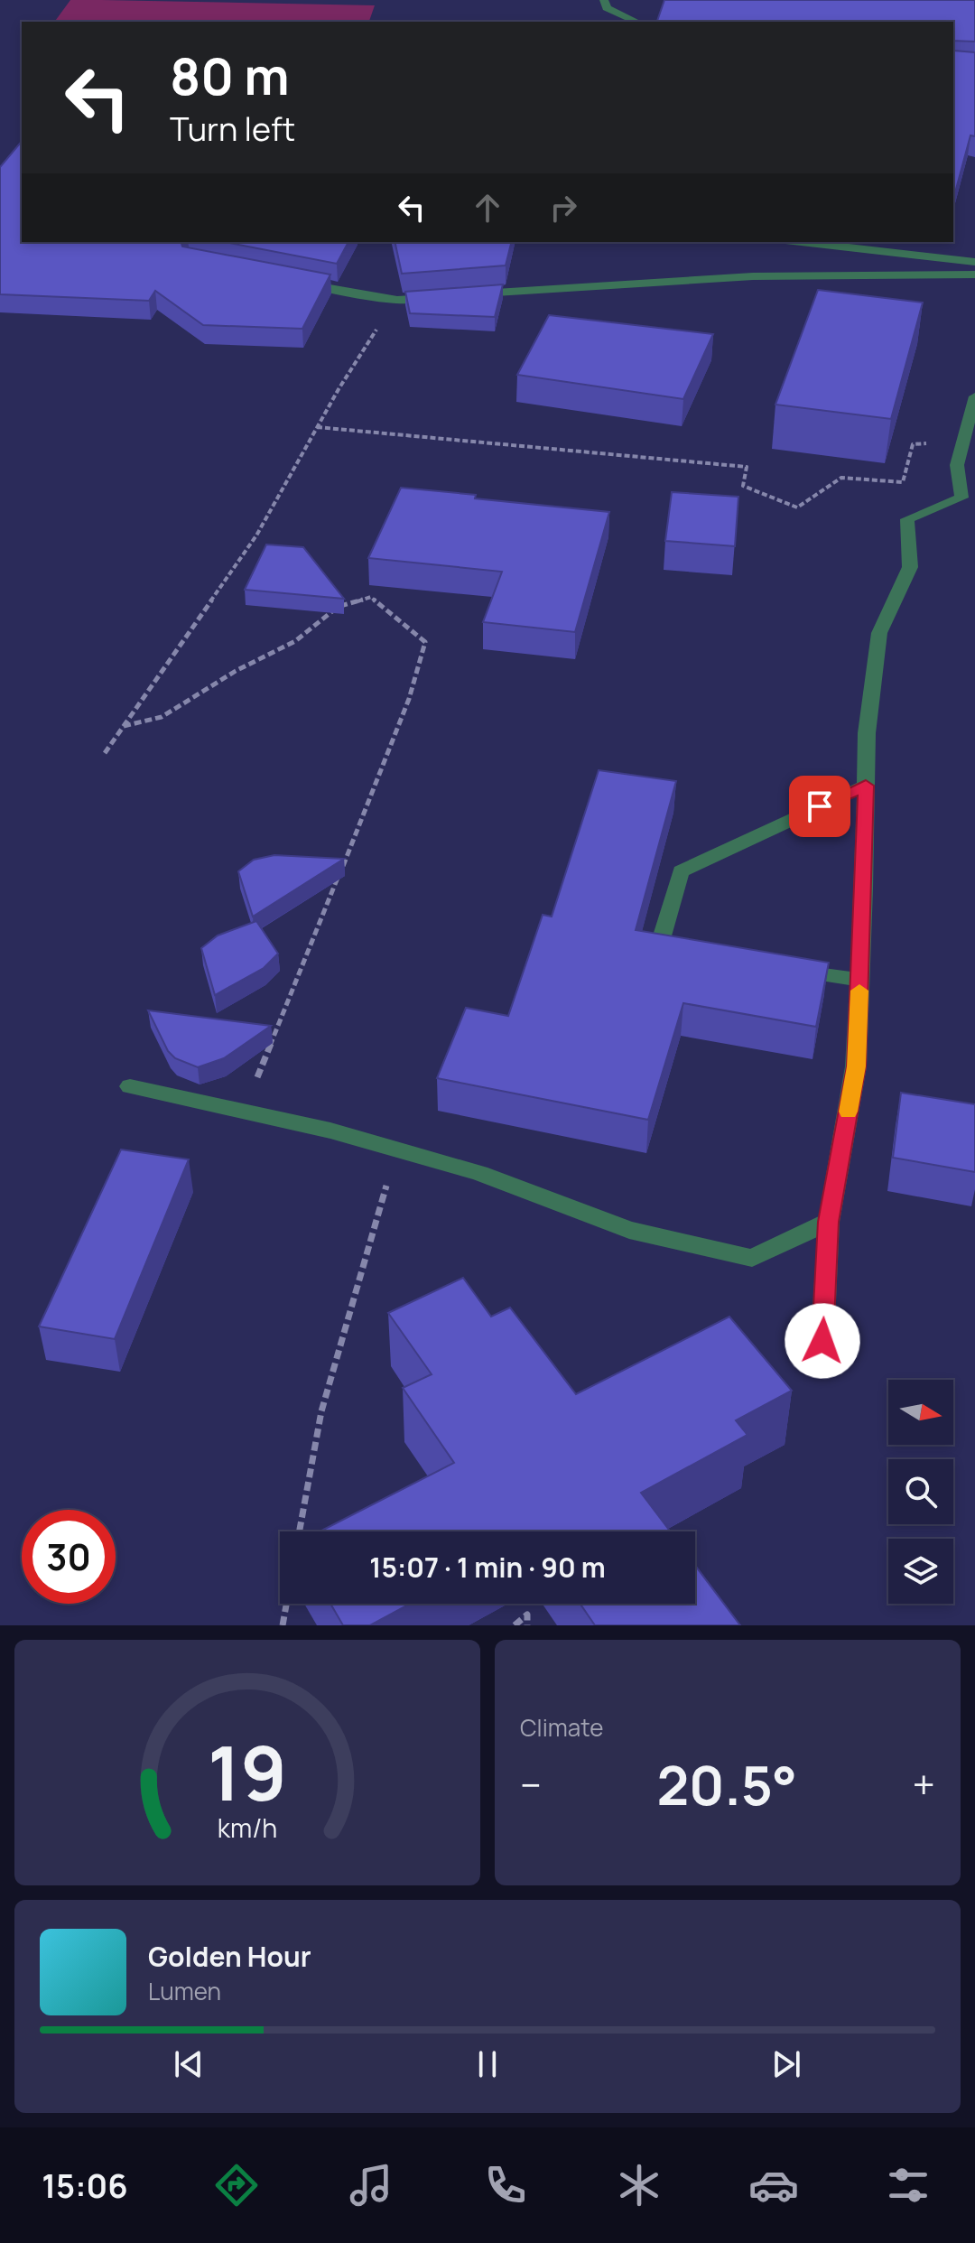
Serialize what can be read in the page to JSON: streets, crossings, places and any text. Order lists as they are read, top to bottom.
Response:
{
  "north": "right",
  "page": {
    "turn": ["80 m", "Turn left"],
    "limit": "30",
    "trip": "15:07 · 1 min · 90 m",
    "tile": "Climate",
    "heat": ["−", "20.5°", "+"],
    "song": ["Golden Hour", "Lumen"],
    "tabs": "15:06",
    "gauge": ["19", "km/h"]
  }
}
